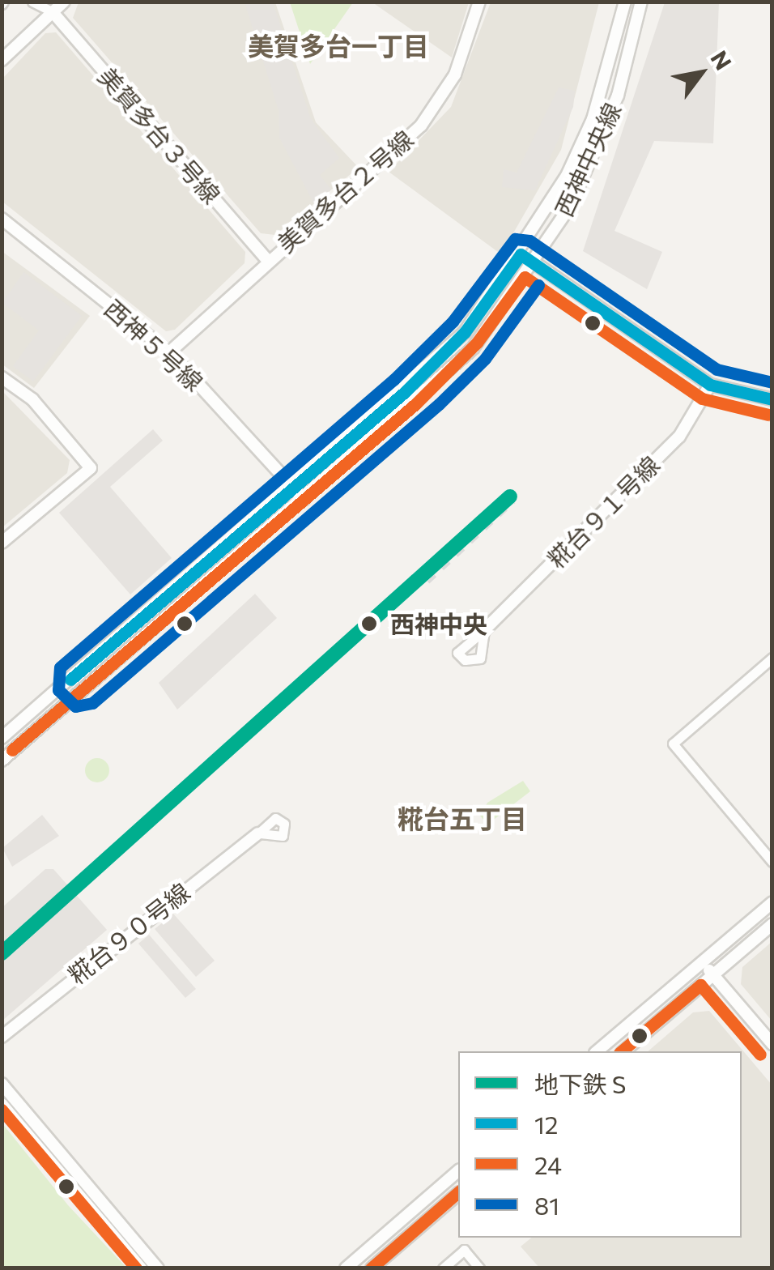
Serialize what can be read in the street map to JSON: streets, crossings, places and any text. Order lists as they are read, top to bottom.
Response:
{
  "streets": {
    "street": [
      "美賀多台３号線",
      "西神中央線",
      "美賀多台２号線",
      "西神５号線",
      "糀台９１号線",
      "糀台９０号線"
    ]
  },
  "crossings": [
    ["美賀多台３号線", "美賀多台２号線"],
    ["西神中央線", "西神５号線"],
    ["美賀多台２号線", "西神５号線"]
  ],
  "districts": ["美賀多台一丁目", "糀台五丁目"],
  "places": ["西神中央"],
  "lines": [
    "transit line 81",
    "transit line 12",
    "transit line 24",
    "metro line S"
  ],
  "legend": [
    "地下鉄 S",
    "12",
    "24",
    "81"
  ],
  "north": "top right"
}
